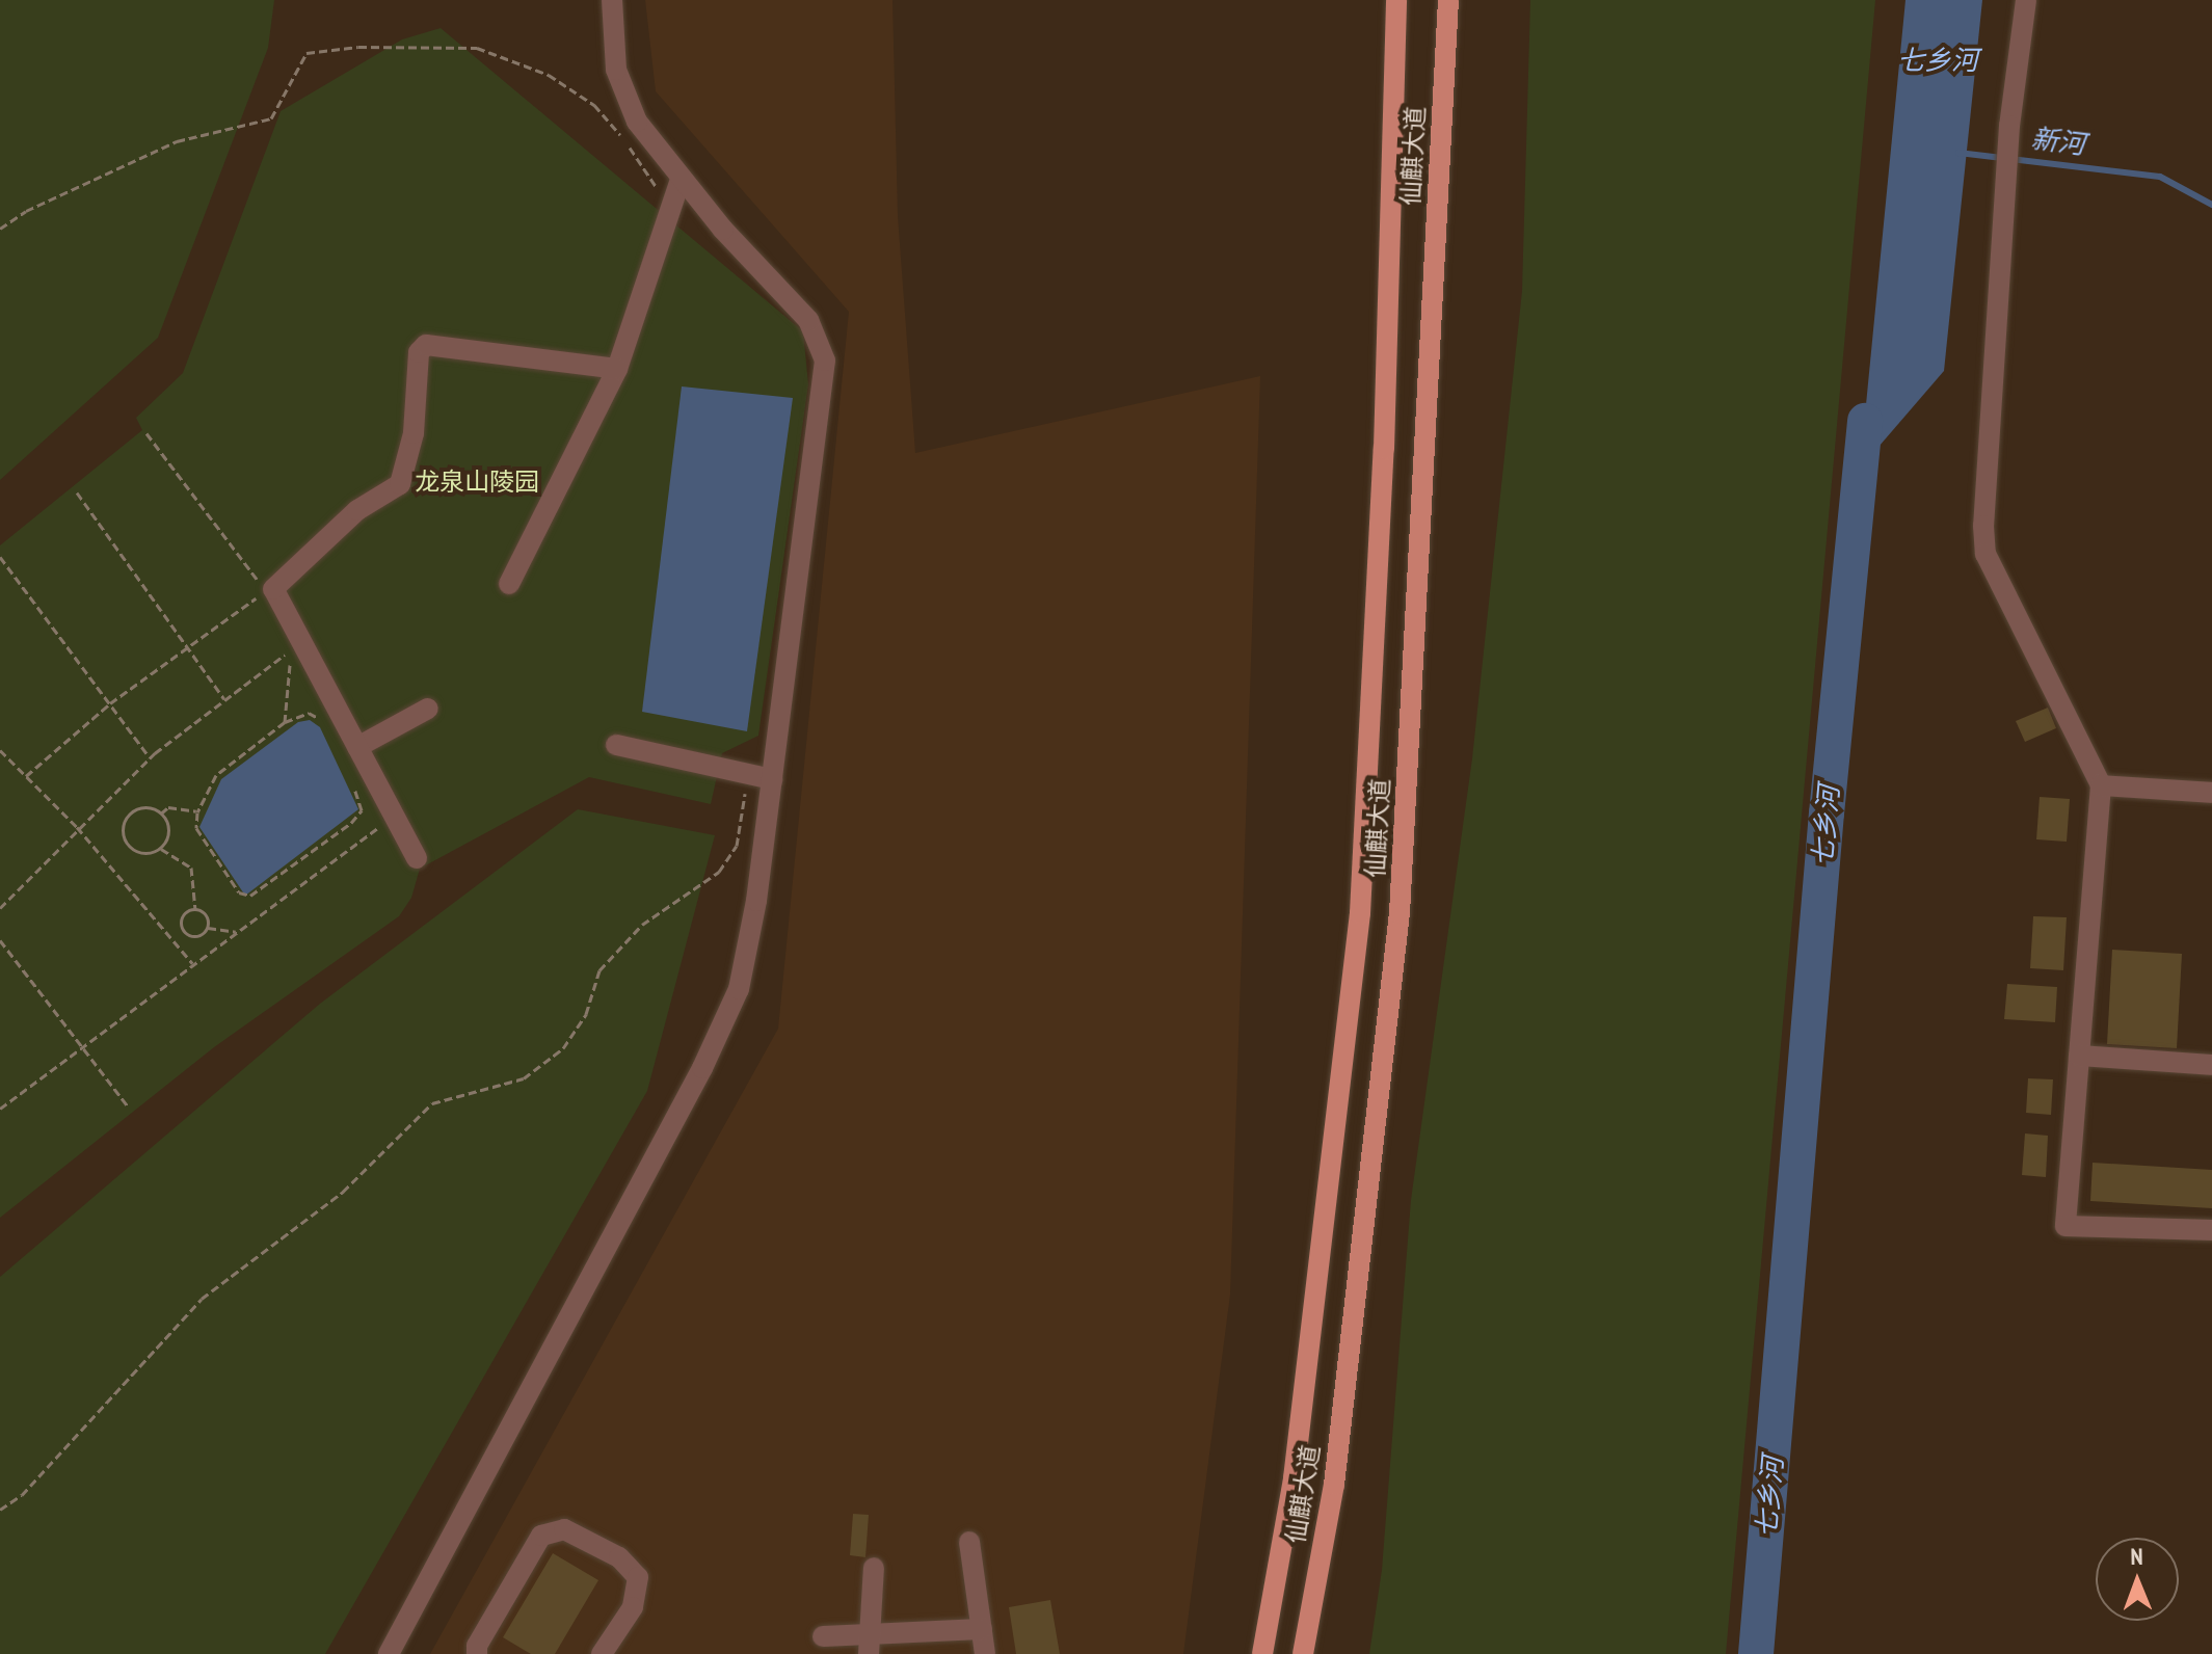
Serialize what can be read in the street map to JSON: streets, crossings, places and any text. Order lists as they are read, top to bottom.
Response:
{
  "streets": {
    "main road": ["仙麒大道"]
  },
  "water": ["七乡河", "新河"],
  "parks": ["龙泉山陵园"],
  "north": "top"
}
